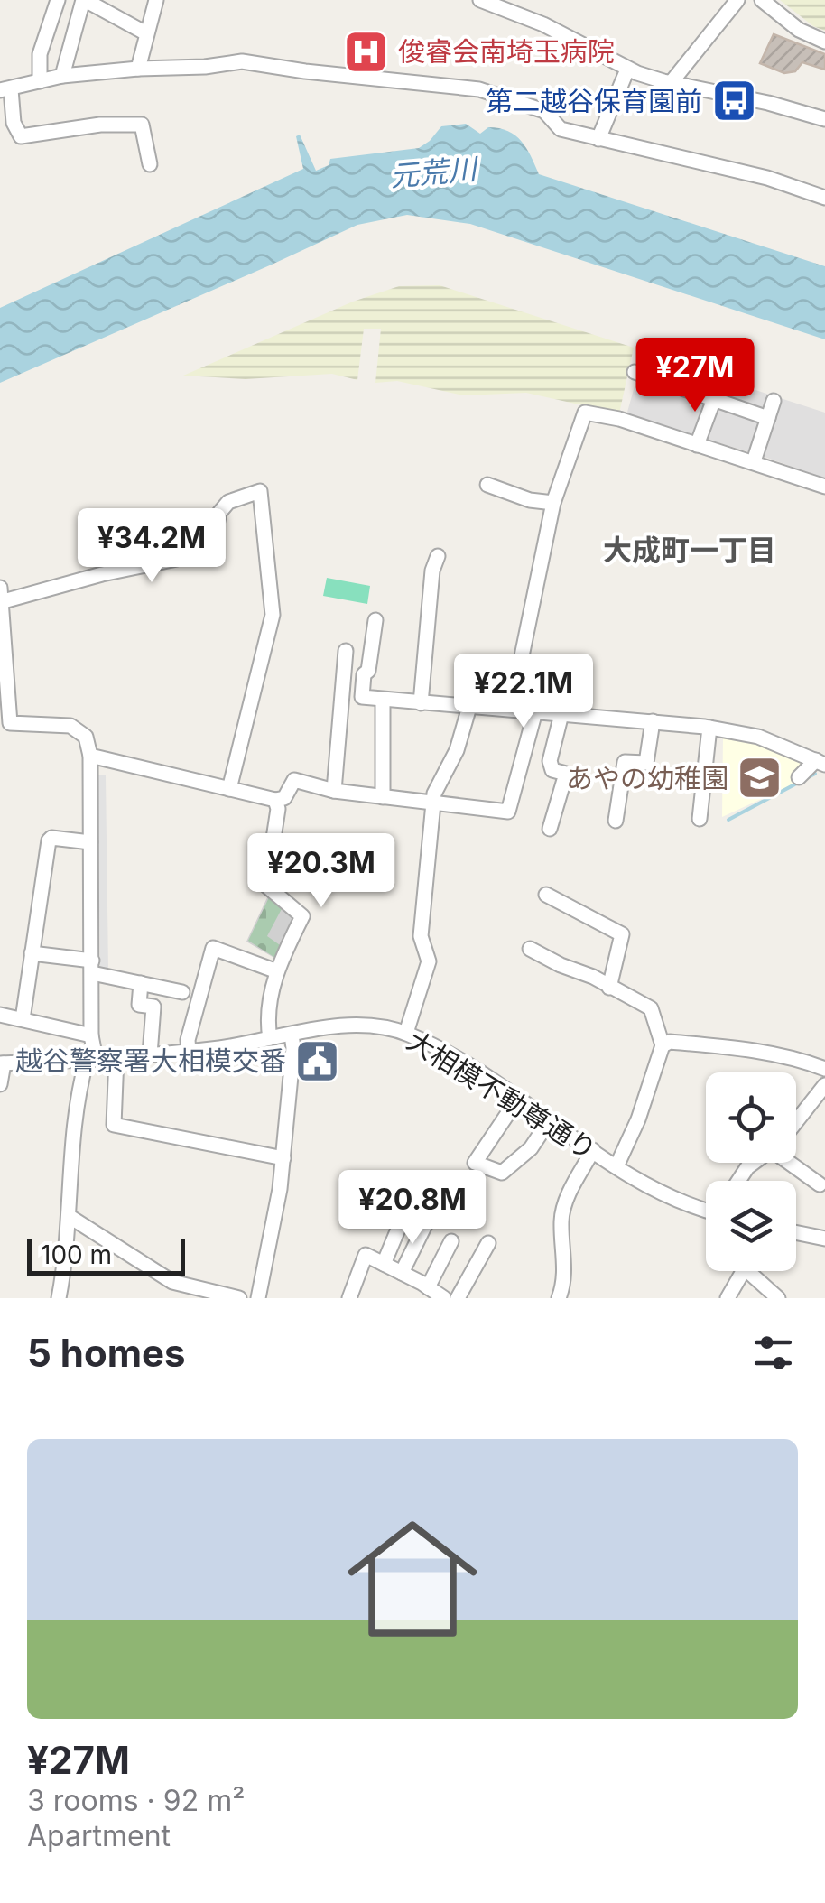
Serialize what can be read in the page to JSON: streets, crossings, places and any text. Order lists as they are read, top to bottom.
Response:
{
  "streets": {
    "street": ["大相模不動尊通り"]
  },
  "districts": ["大成町一丁目"],
  "water": ["元荒川"],
  "places": {
    "hospital": ["俊睿会南埼玉病院"],
    "bus stop": ["第二越谷保育園前"],
    "school or university": ["あやの幼稚園"],
    "public building": ["越谷警察署大相模交番"]
  },
  "scale_bar": "100 m",
  "page": {
    "price": [
      "¥27M",
      "¥34.2M",
      "¥22.1M",
      "¥20.3M",
      "¥20.8M"
    ],
    "scale": "100 m",
    "heading": "5 homes",
    "list": [
      {
        "name": "¥27M",
        "note": "3 rooms · 92 m² · Apartment"
      }
    ]
  }
}
